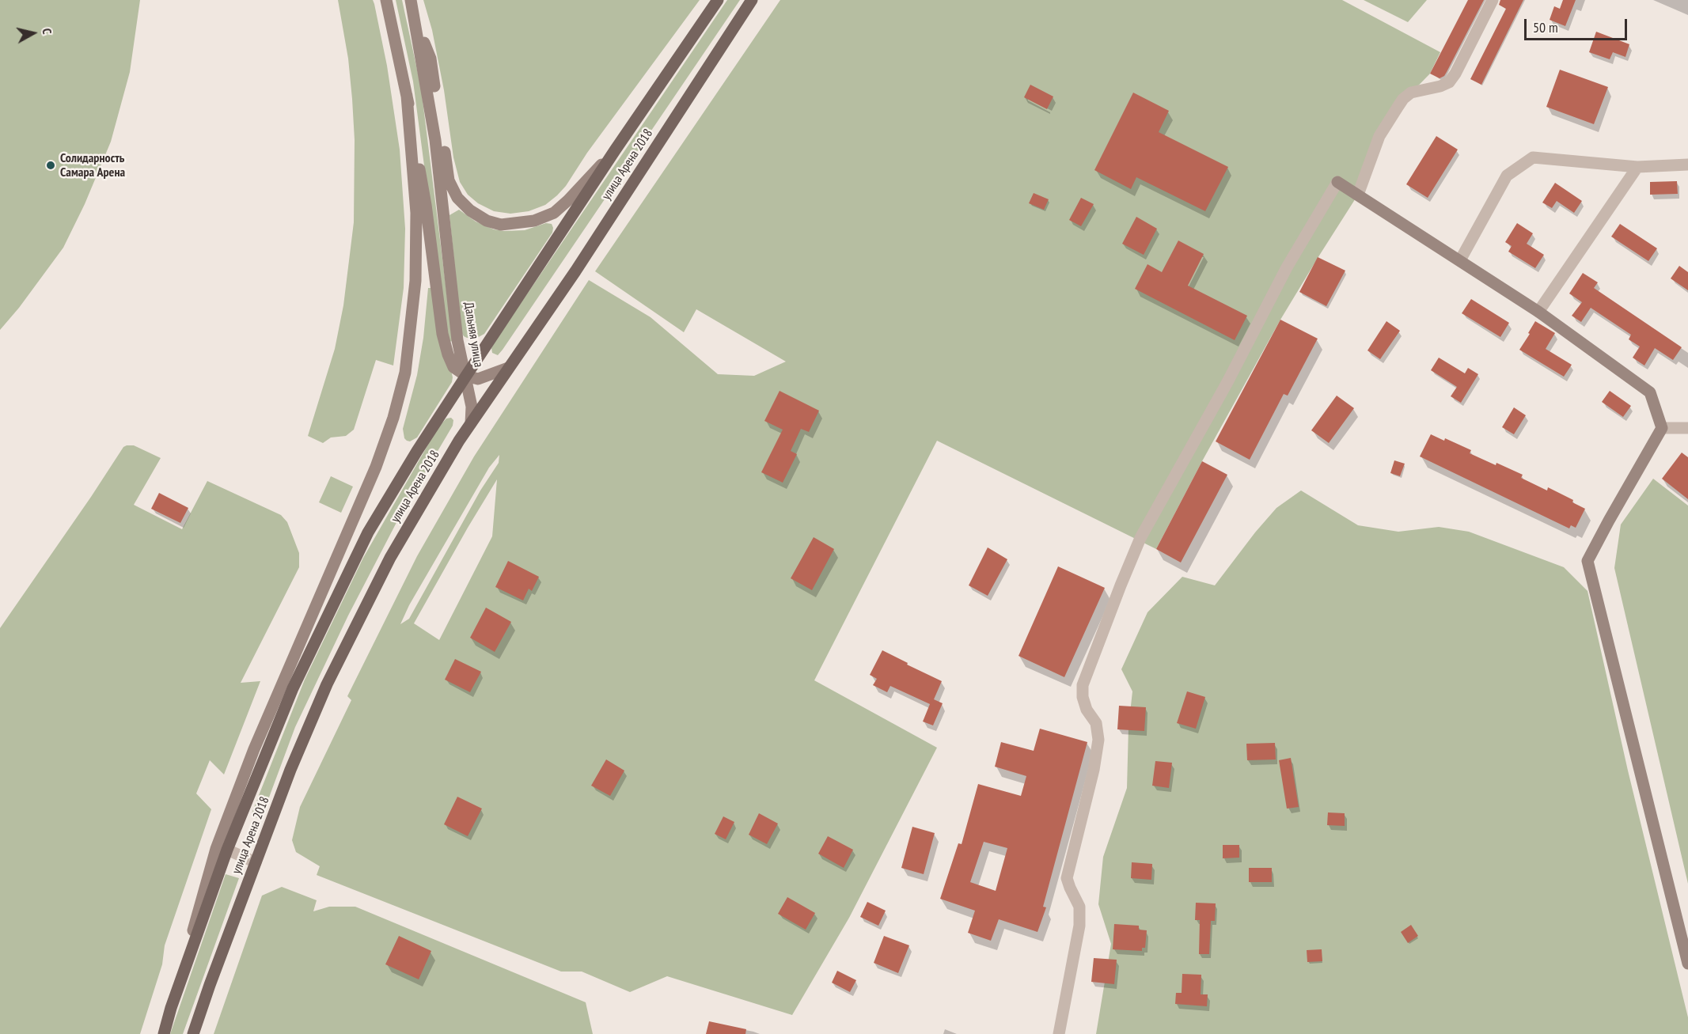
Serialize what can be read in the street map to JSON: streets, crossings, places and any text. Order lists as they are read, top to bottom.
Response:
{
  "streets": {
    "main road": ["улица Арена 2018", "Дальняя улица"]
  },
  "crossings": [
    ["улица Арена 2018", "Дальняя улица"]
  ],
  "places": ["Солидарность Самара Арена"],
  "scale_bar": "50 m",
  "north": "right"
}
